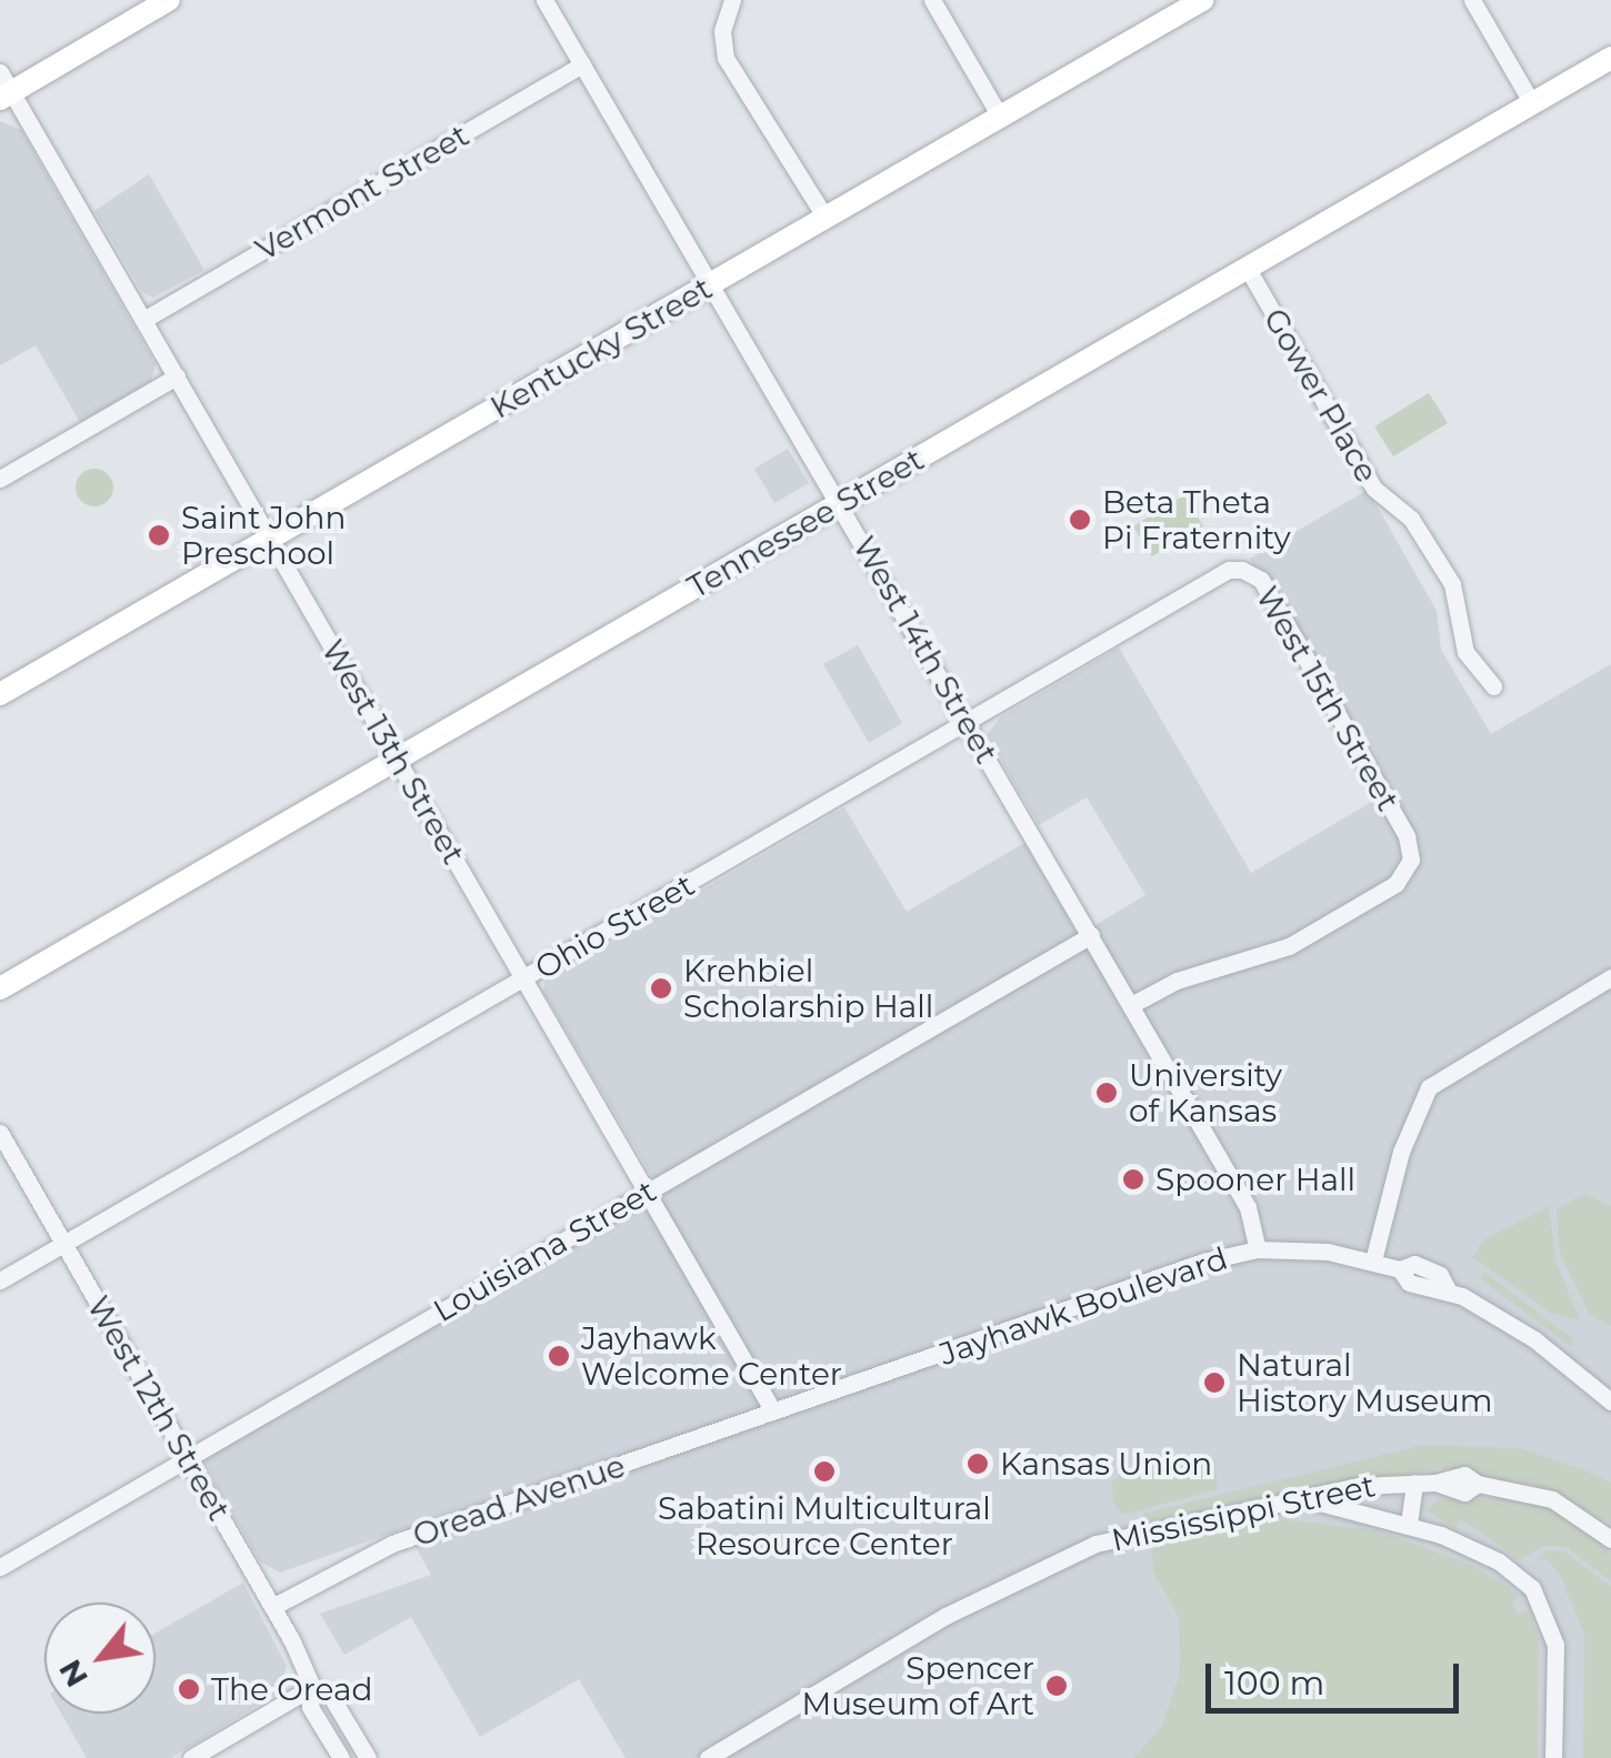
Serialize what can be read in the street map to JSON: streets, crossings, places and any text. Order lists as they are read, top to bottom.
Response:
{
  "streets": {
    "main road": ["Kentucky Street", "Tennessee Street"],
    "street": [
      "Vermont Street",
      "Gower Place",
      "West 14th Street",
      "West 15th Street",
      "West 13th Street",
      "Ohio Street",
      "Louisiana Street",
      "Jayhawk Boulevard",
      "West 12th Street",
      "Oread Avenue",
      "Mississippi Street"
    ]
  },
  "crossings": [
    ["Vermont Street", "West 14th Street"],
    ["Vermont Street", "West 13th Street"],
    ["Kentucky Street", "West 14th Street"],
    ["Kentucky Street", "West 13th Street"],
    ["Gower Place", "Tennessee Street"],
    ["Tennessee Street", "West 14th Street"],
    ["Tennessee Street", "West 13th Street"],
    ["West 14th Street", "West 15th Street"],
    ["West 14th Street", "Ohio Street"],
    ["West 14th Street", "Louisiana Street"],
    ["West 14th Street", "Jayhawk Boulevard"],
    ["West 15th Street", "Ohio Street"],
    ["West 13th Street", "Ohio Street"],
    ["West 13th Street", "Louisiana Street"],
    ["West 13th Street", "Jayhawk Boulevard"],
    ["West 13th Street", "Oread Avenue"],
    ["Ohio Street", "West 12th Street"],
    ["Louisiana Street", "West 12th Street"],
    ["Jayhawk Boulevard", "Oread Avenue"],
    ["West 12th Street", "Oread Avenue"]
  ],
  "places": [
    "Beta Theta Pi Fraternity",
    "Saint John Preschool",
    "Krehbiel Scholarship Hall",
    "University of Kansas",
    "Spooner Hall",
    "Jayhawk Welcome Center",
    "Natural History Museum",
    "Kansas Union",
    "Sabatini Multicultural Resource Center",
    "Spencer Museum of Art",
    "The Oread"
  ],
  "scale_bar": "100 m",
  "north": "bottom left"
}
